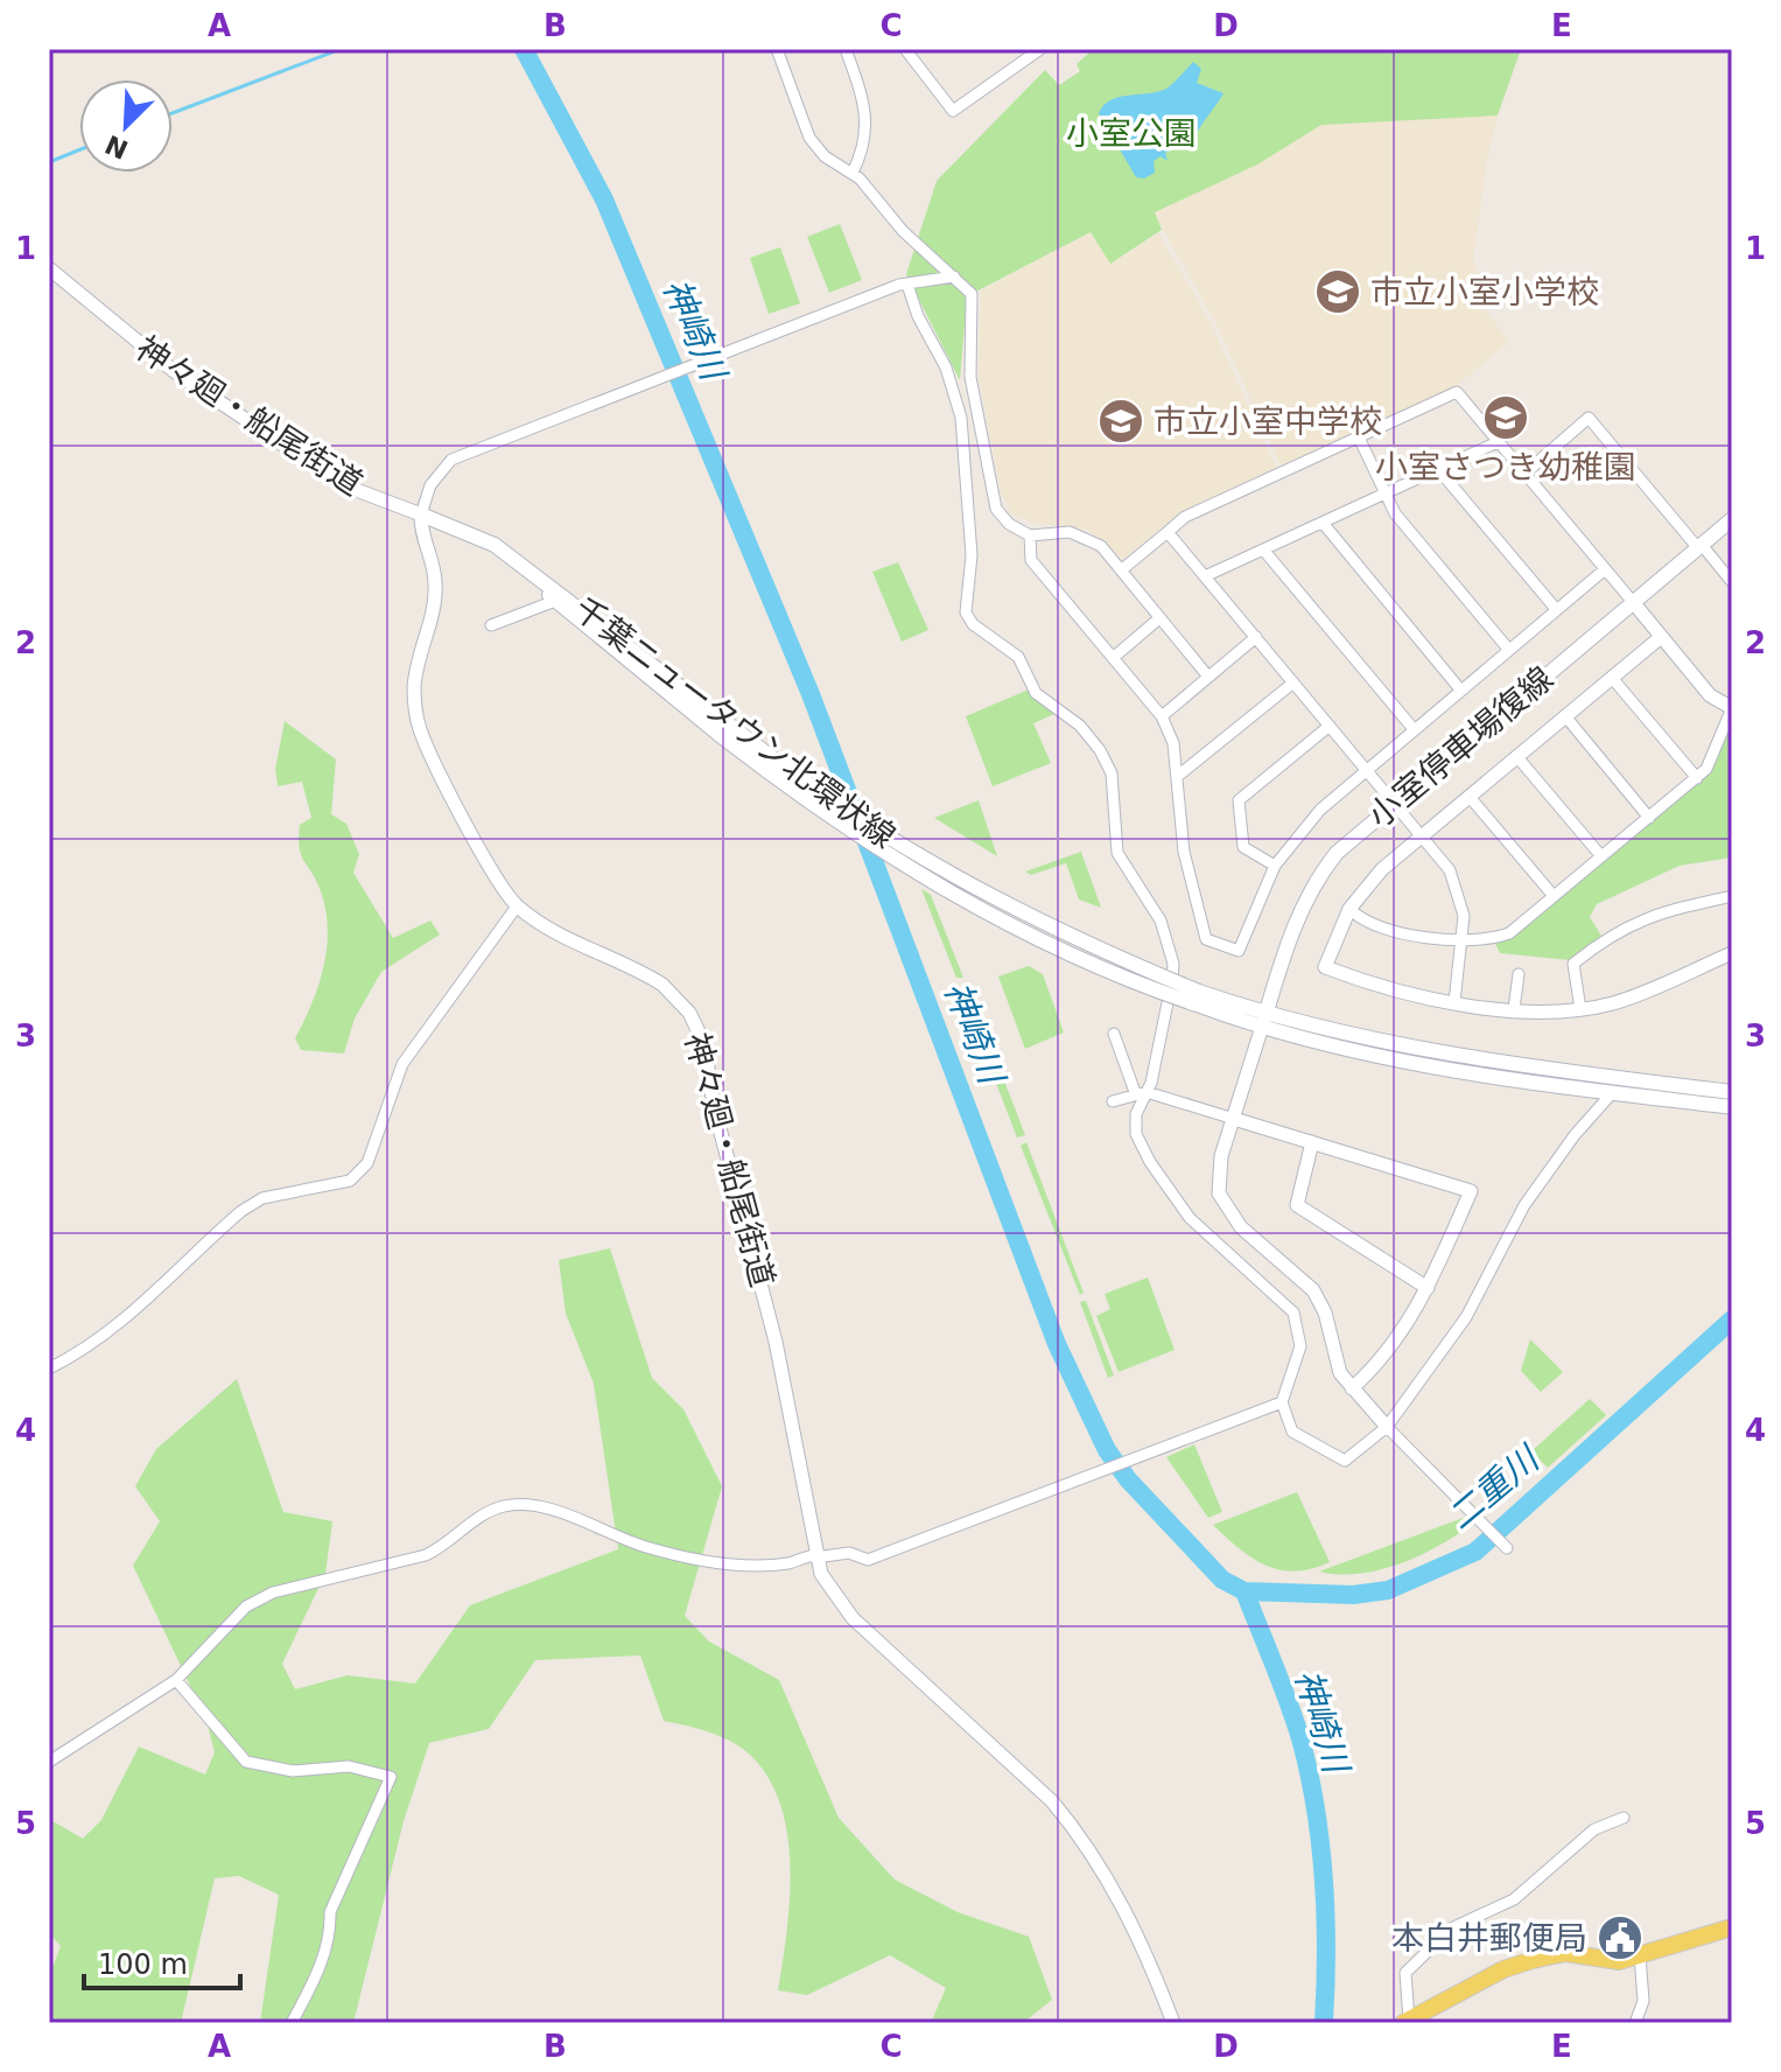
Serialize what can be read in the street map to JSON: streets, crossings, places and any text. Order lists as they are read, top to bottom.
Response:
{
  "streets": {
    "main road": ["千葉ニュータウン北環状線", "小室停車場復線"],
    "street": ["神々廻・船尾街道"]
  },
  "crossings": [
    ["神々廻・船尾街道", "千葉ニュータウン北環状線"],
    ["千葉ニュータウン北環状線", "小室停車場復線"]
  ],
  "water": ["神崎川", "二重川"],
  "parks": ["小室公園"],
  "places": {
    "school or university": ["市立小室小学校", "小室さつき幼稚園", "市立小室中学校"],
    "public building": ["本白井郵便局"]
  },
  "scale_bar": "100 m",
  "north": "bottom left",
  "grid": {
    "columns": [
      "A",
      "B",
      "C",
      "D",
      "E"
    ],
    "rows": [
      "1",
      "2",
      "3",
      "4",
      "5"
    ]
  }
}
